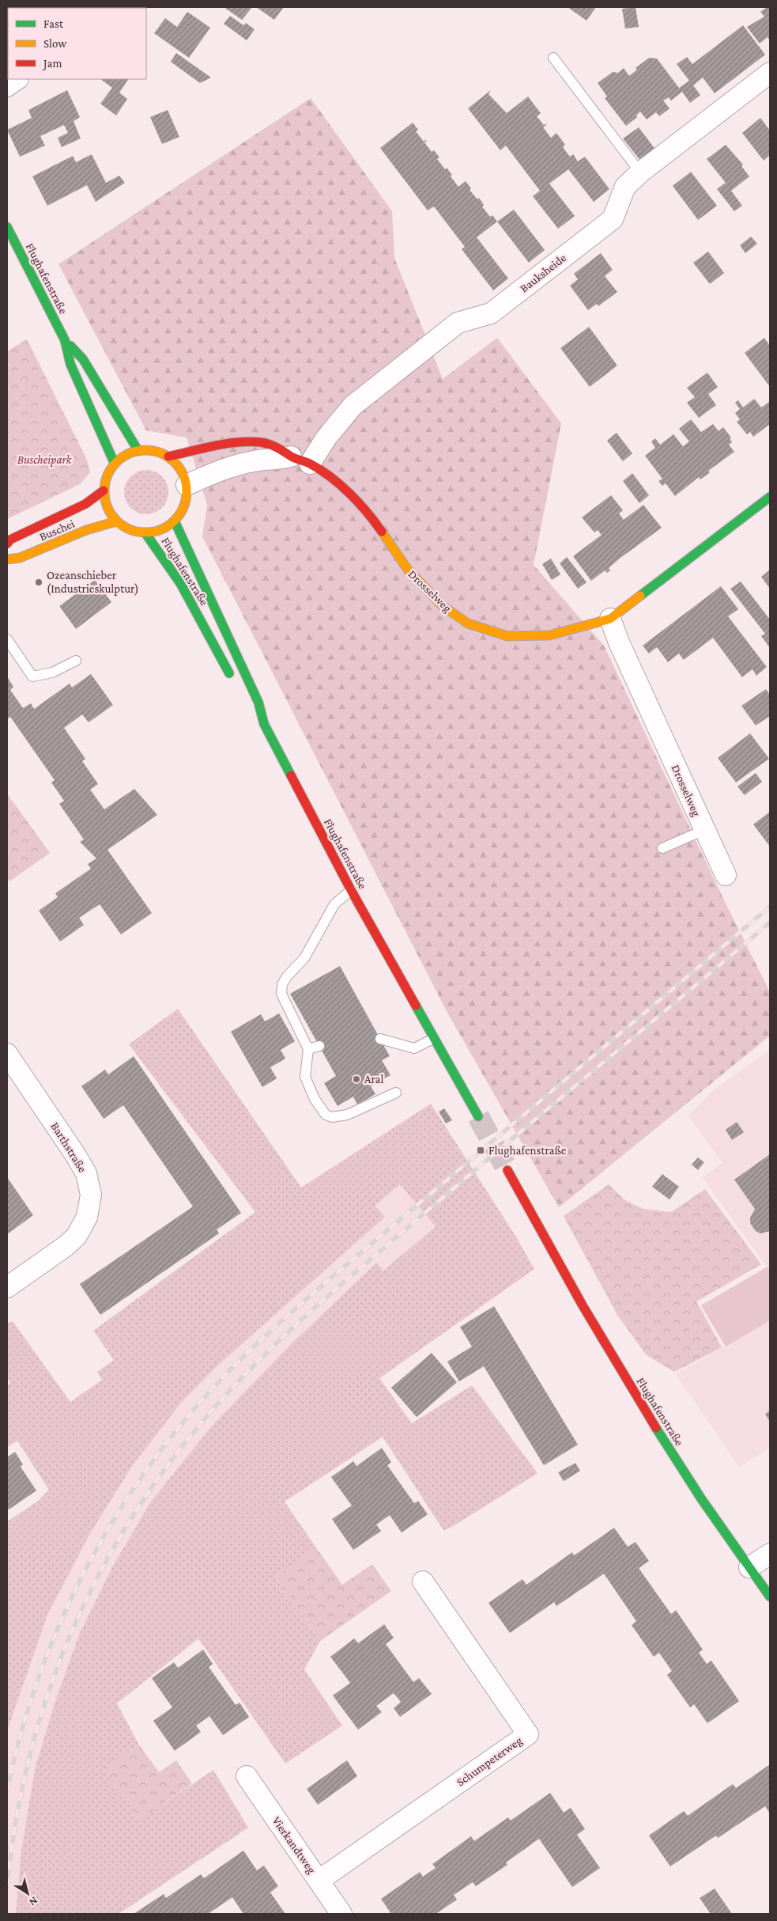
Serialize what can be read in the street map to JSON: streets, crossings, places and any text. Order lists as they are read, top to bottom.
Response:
{
  "streets": {
    "main road": ["Flughafenstraße", "Buschei", "Drosselweg"],
    "street": [
      "Bauksheide",
      "Barthstraße",
      "Schumpeterweg",
      "Vierkandtweg"
    ]
  },
  "crossings": [
    ["Bauksheide", "Drosselweg"],
    ["Flughafenstraße", "Buschei"],
    ["Flughafenstraße", "Drosselweg"],
    ["Buschei", "Drosselweg"],
    ["Schumpeterweg", "Vierkandtweg"]
  ],
  "parks": ["Buscheipark"],
  "places": {
    "other": ["Ozeanschieber (Industrieskulptur)", "Aral"],
    "transit": ["Flughafenstraße"]
  },
  "legend": ["Fast", "Slow", "Jam"],
  "north": "bottom right"
}
